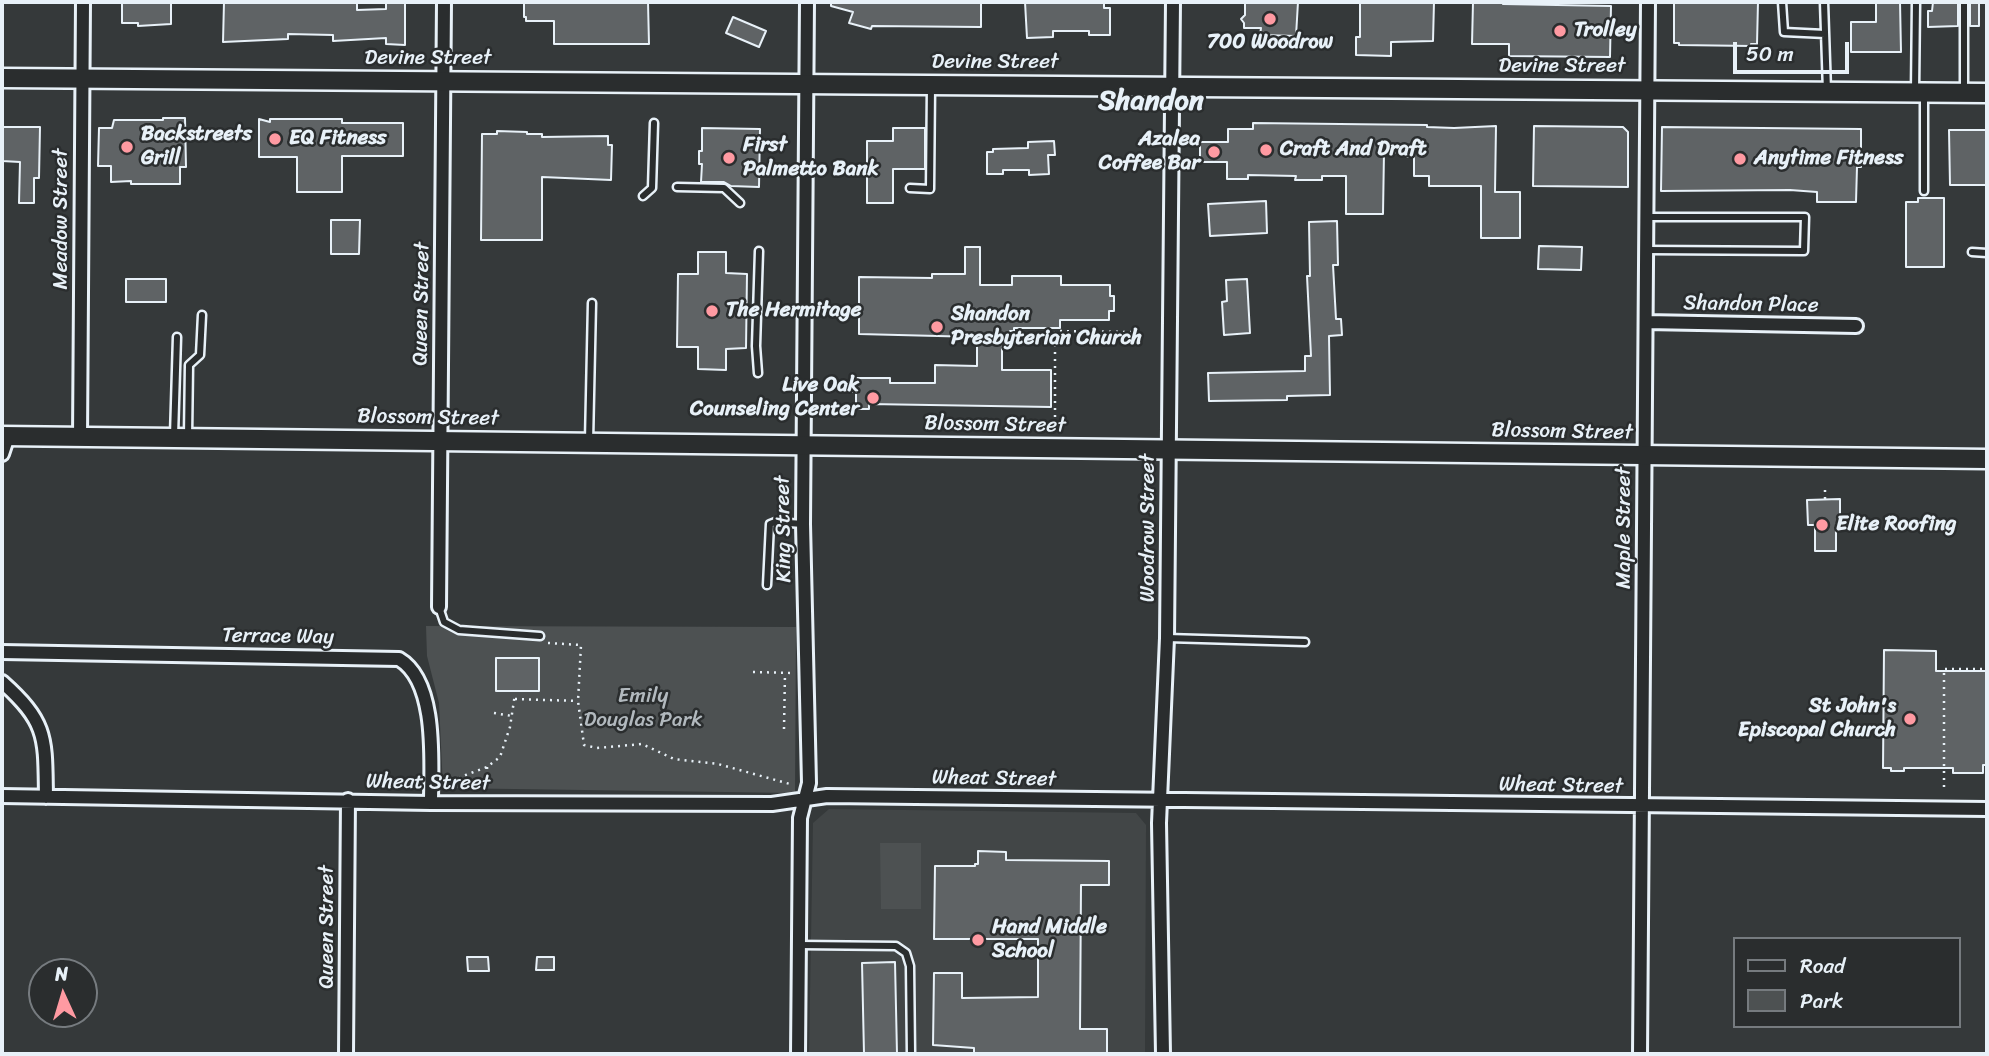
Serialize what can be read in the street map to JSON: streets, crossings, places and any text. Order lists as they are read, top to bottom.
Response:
{
  "streets": {
    "main road": ["Devine Street", "Blossom Street"],
    "street": [
      "Meadow Street",
      "Queen Street",
      "Shandon Place",
      "Woodrow Street",
      "Maple Street",
      "King Street",
      "Terrace Way",
      "Wheat Street"
    ]
  },
  "crossings": [
    ["Devine Street", "Meadow Street"],
    ["Devine Street", "Queen Street"],
    ["Devine Street", "Woodrow Street"],
    ["Devine Street", "Maple Street"],
    ["Devine Street", "King Street"],
    ["Meadow Street", "Blossom Street"],
    ["Queen Street", "Blossom Street"],
    ["Queen Street", "Wheat Street"],
    ["Shandon Place", "Maple Street"],
    ["Blossom Street", "Woodrow Street"],
    ["Blossom Street", "Maple Street"],
    ["Blossom Street", "King Street"],
    ["Woodrow Street", "Wheat Street"],
    ["Maple Street", "Wheat Street"],
    ["King Street", "Wheat Street"],
    ["Terrace Way", "Wheat Street"]
  ],
  "districts": ["Shandon"],
  "parks": ["Emily Douglas Park"],
  "places": [
    "700 Woodrow",
    "Trolley",
    "EQ Fitness",
    "Backstreets Grill",
    "Craft And Draft",
    "Azalea Coffee Bar",
    "First Palmetto Bank",
    "Anytime Fitness",
    "The Hermitage",
    "Shandon Presbyterian Church",
    "Live Oak Counseling Center",
    "Elite Roofing",
    "St John's Episcopal Church",
    "Hand Middle School"
  ],
  "legend": ["Road", "Park"],
  "scale_bar": "50 m",
  "north": "top"
}
